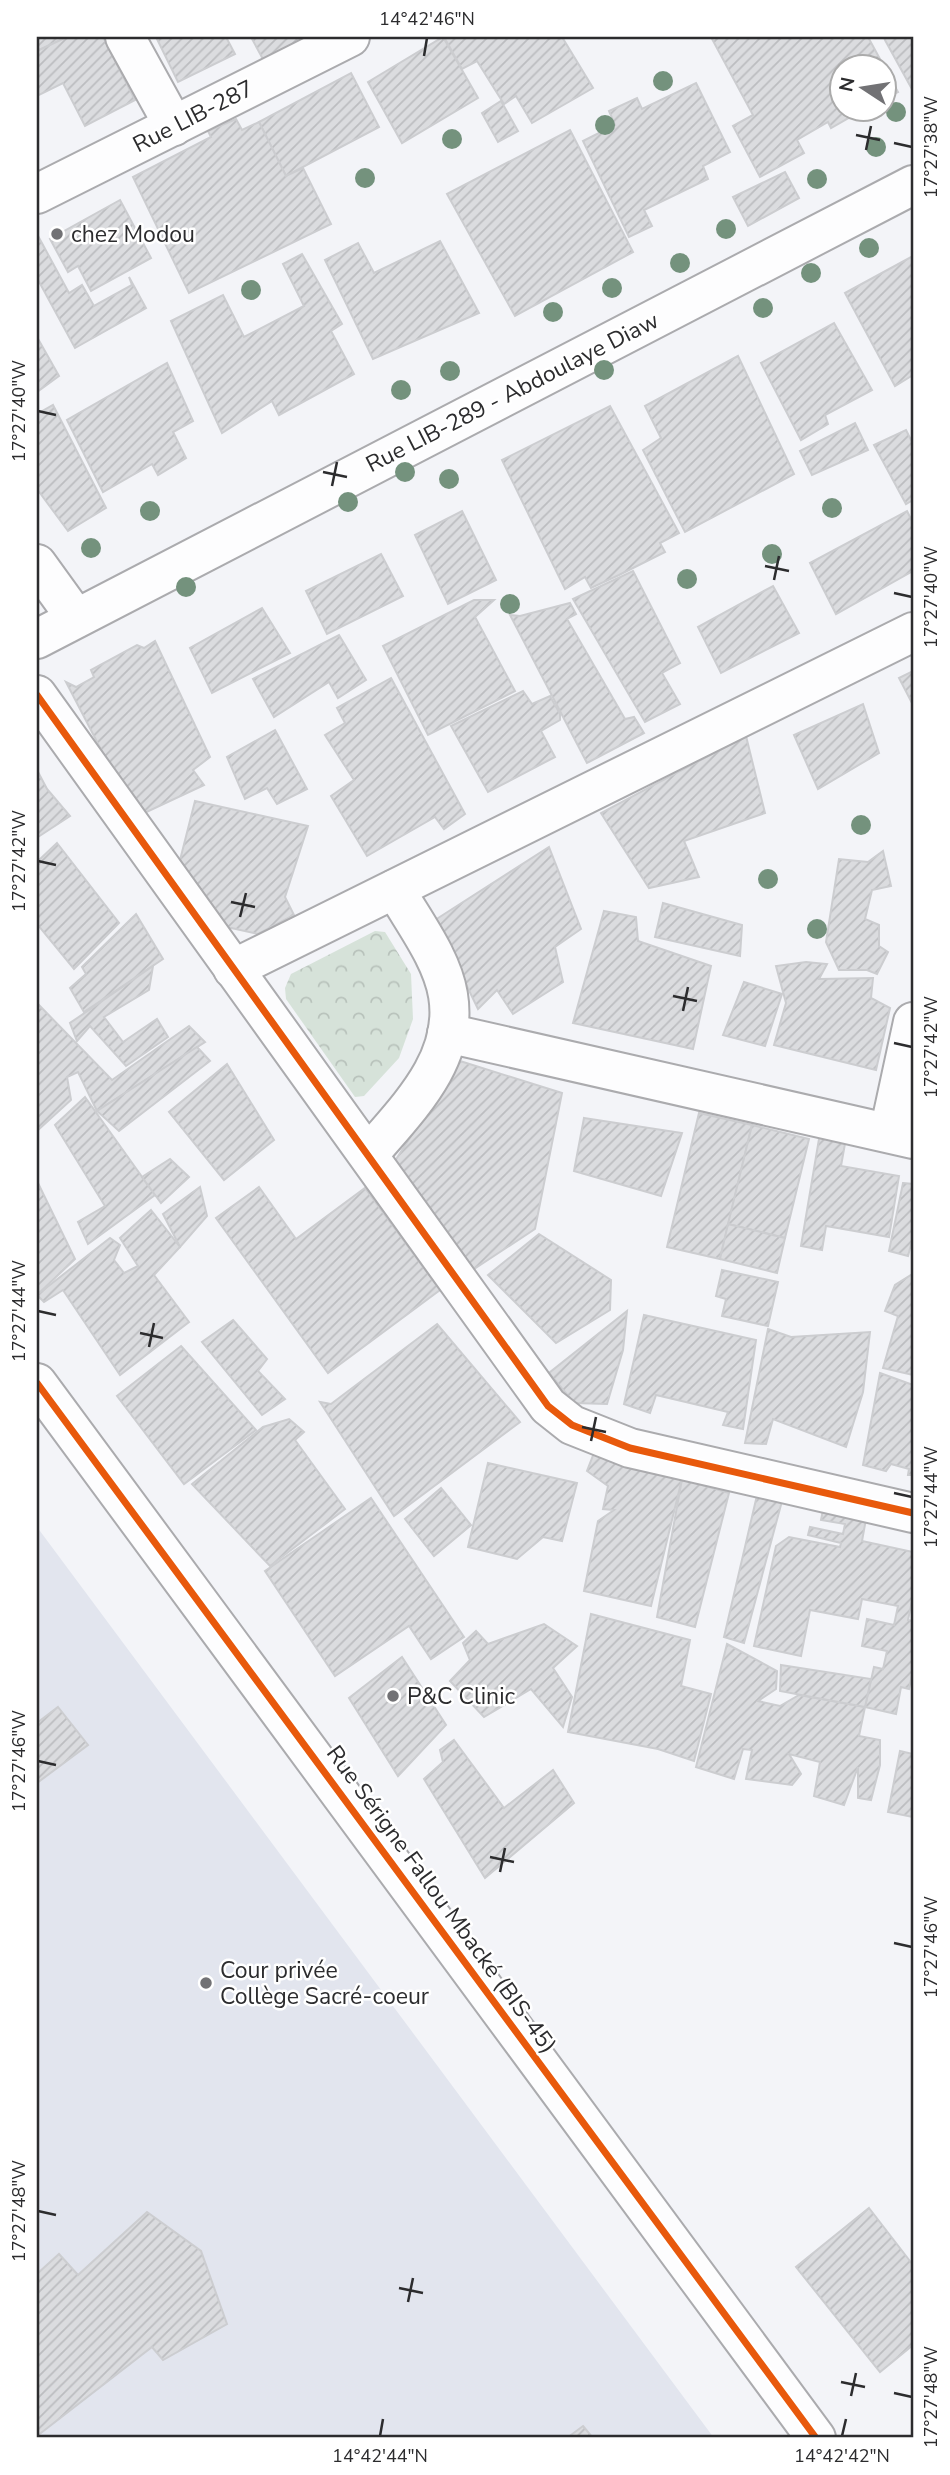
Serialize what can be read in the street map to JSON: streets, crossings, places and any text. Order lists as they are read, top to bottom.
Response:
{
  "streets": {
    "street": ["Rue LIB-287", "Rue LIB-289 - Abdoulaye Diaw", "Rue Sérigne Fallou Mbacké (BIS-45)"]
  },
  "places": ["chez Modou", "P&C Clinic", "Cour privée Collège Sacré-coeur"],
  "north": "left",
  "coordinates": [
    "14°42'46\"N",
    "17°27'38\"W",
    "17°27'40\"W",
    "17°27'42\"W",
    "17°27'44\"W",
    "17°27'46\"W",
    "17°27'48\"W",
    "14°42'44\"N",
    "14°42'42\"N"
  ]
}
